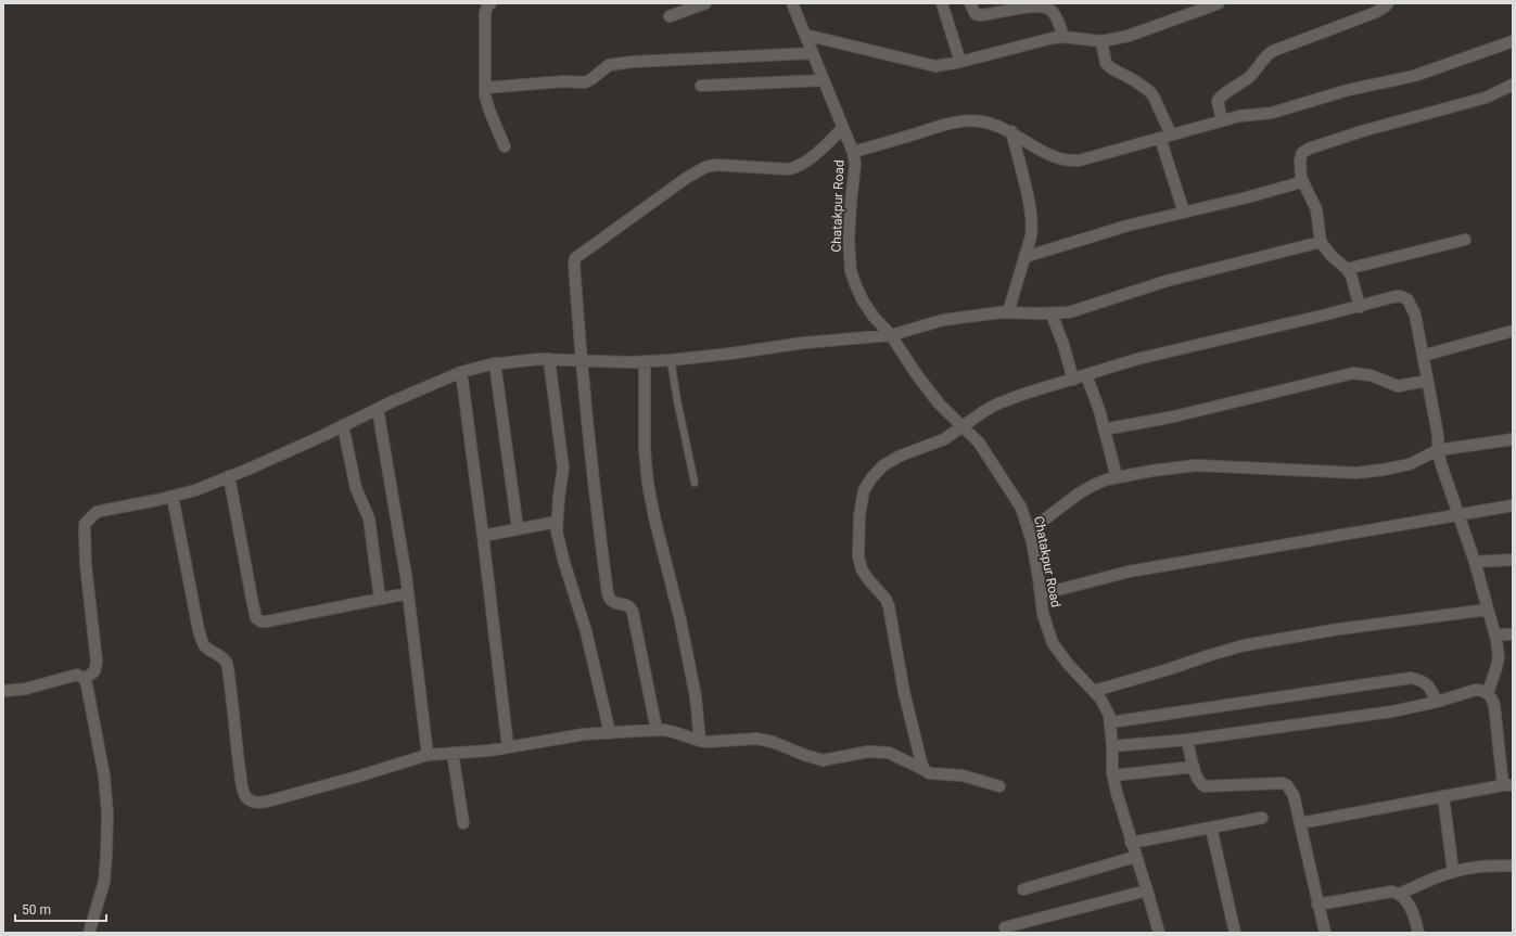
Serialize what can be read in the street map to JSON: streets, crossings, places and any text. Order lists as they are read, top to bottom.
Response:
{
  "streets": {
    "street": ["Chatakpur Road"]
  },
  "scale_bar": "50 m"
}
